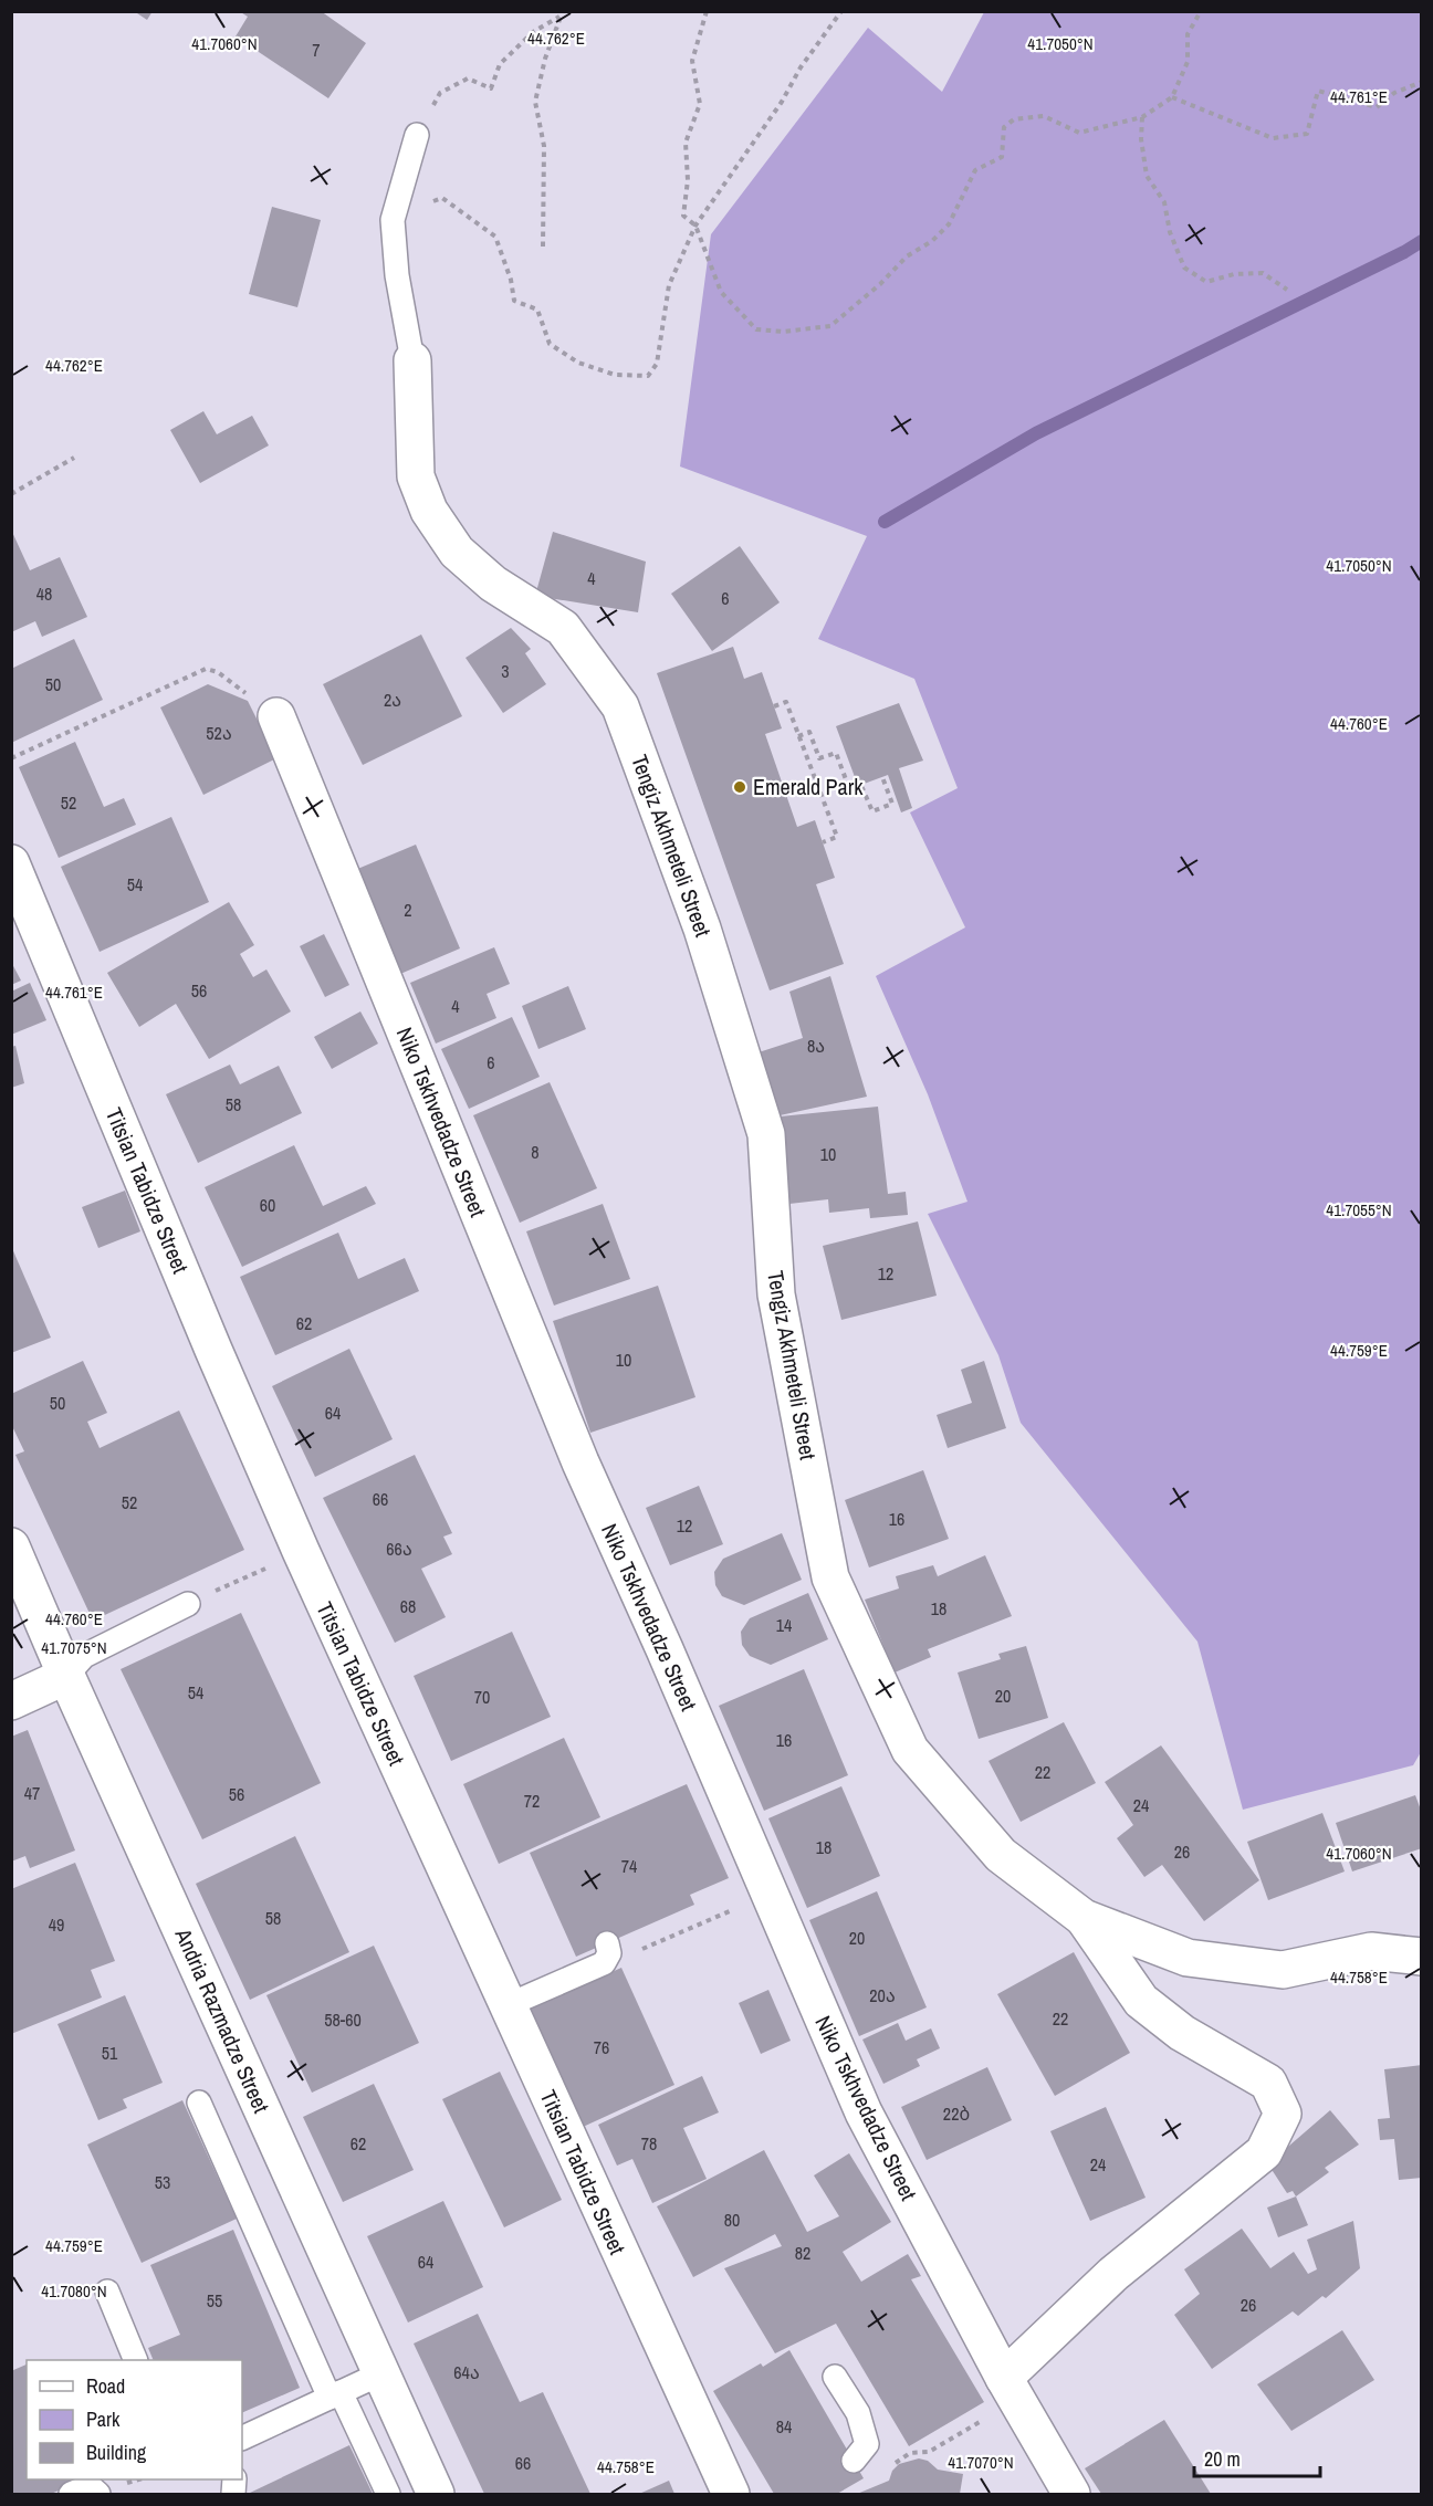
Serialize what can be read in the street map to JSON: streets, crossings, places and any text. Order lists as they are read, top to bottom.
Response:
{
  "streets": {
    "street": [
      "Tengiz Akhmeteli Street",
      "Niko Tskhvedadze Street",
      "Titsian Tabidze Street",
      "Andria Razmadze Street"
    ]
  },
  "places": ["Emerald Park"],
  "house_numbers": [
    "7",
    "4",
    "48",
    "6",
    "3",
    "50",
    "2ა",
    "52ა",
    "52",
    "54",
    "2",
    "56",
    "4",
    "8ა",
    "6",
    "58",
    "8",
    "10",
    "60",
    "12",
    "62",
    "10",
    "50",
    "64",
    "66",
    "52",
    "16",
    "12",
    "66ა",
    "68",
    "18",
    "14",
    "54",
    "20",
    "70",
    "16",
    "22",
    "47",
    "56",
    "72",
    "24",
    "18",
    "26",
    "74",
    "58",
    "49",
    "20",
    "20ა",
    "22",
    "58-60",
    "76",
    "51",
    "22ბ",
    "62",
    "78",
    "24",
    "53",
    "80",
    "82",
    "64",
    "55",
    "26",
    "64ა",
    "84",
    "66"
  ],
  "legend": ["Road", "Park", "Building"],
  "scale_bar": "20 m",
  "coordinates": [
    "44.762°E",
    "41.7060°N",
    "41.7050°N",
    "44.761°E",
    "44.760°E",
    "41.7055°N",
    "44.759°E",
    "41.7075°N",
    "44.758°E",
    "41.7080°N",
    "41.7070°N"
  ]
}
